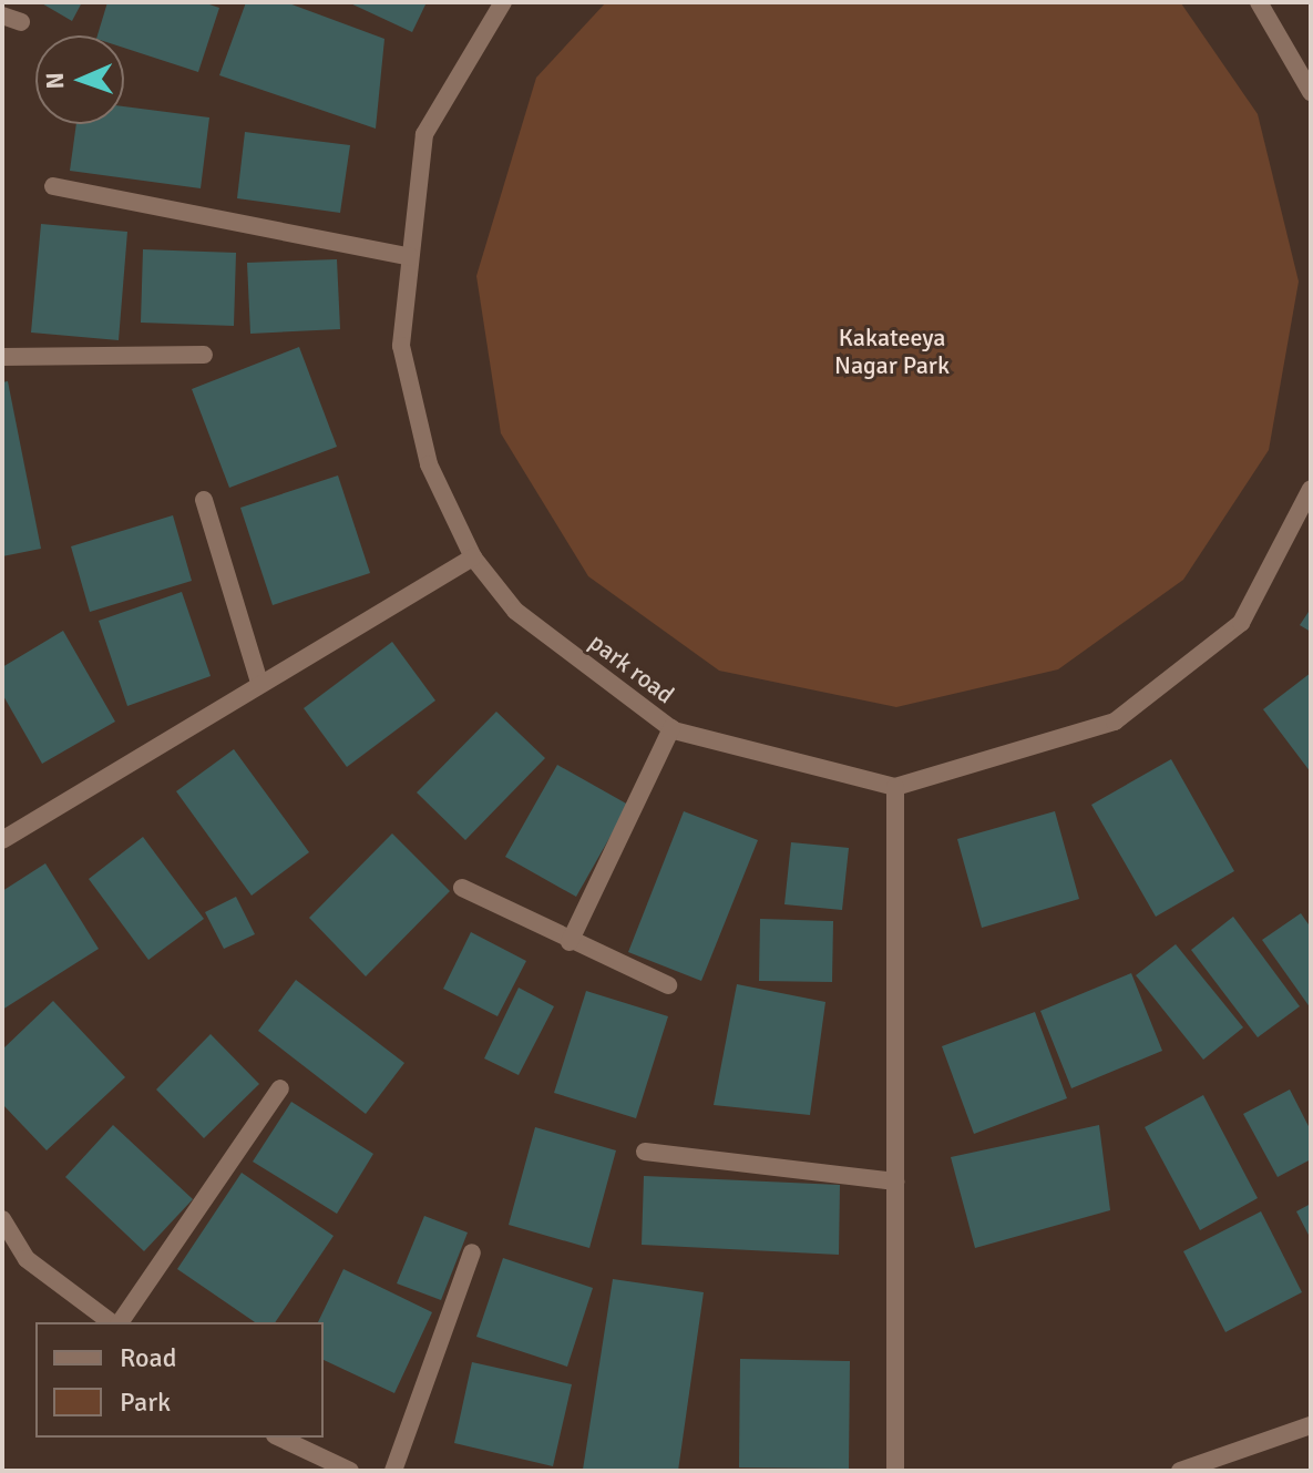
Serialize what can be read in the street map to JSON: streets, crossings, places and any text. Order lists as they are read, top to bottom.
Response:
{
  "streets": {
    "street": ["park road"]
  },
  "parks": ["Kakateeya Nagar Park"],
  "legend": ["Road", "Park"],
  "north": "left"
}
